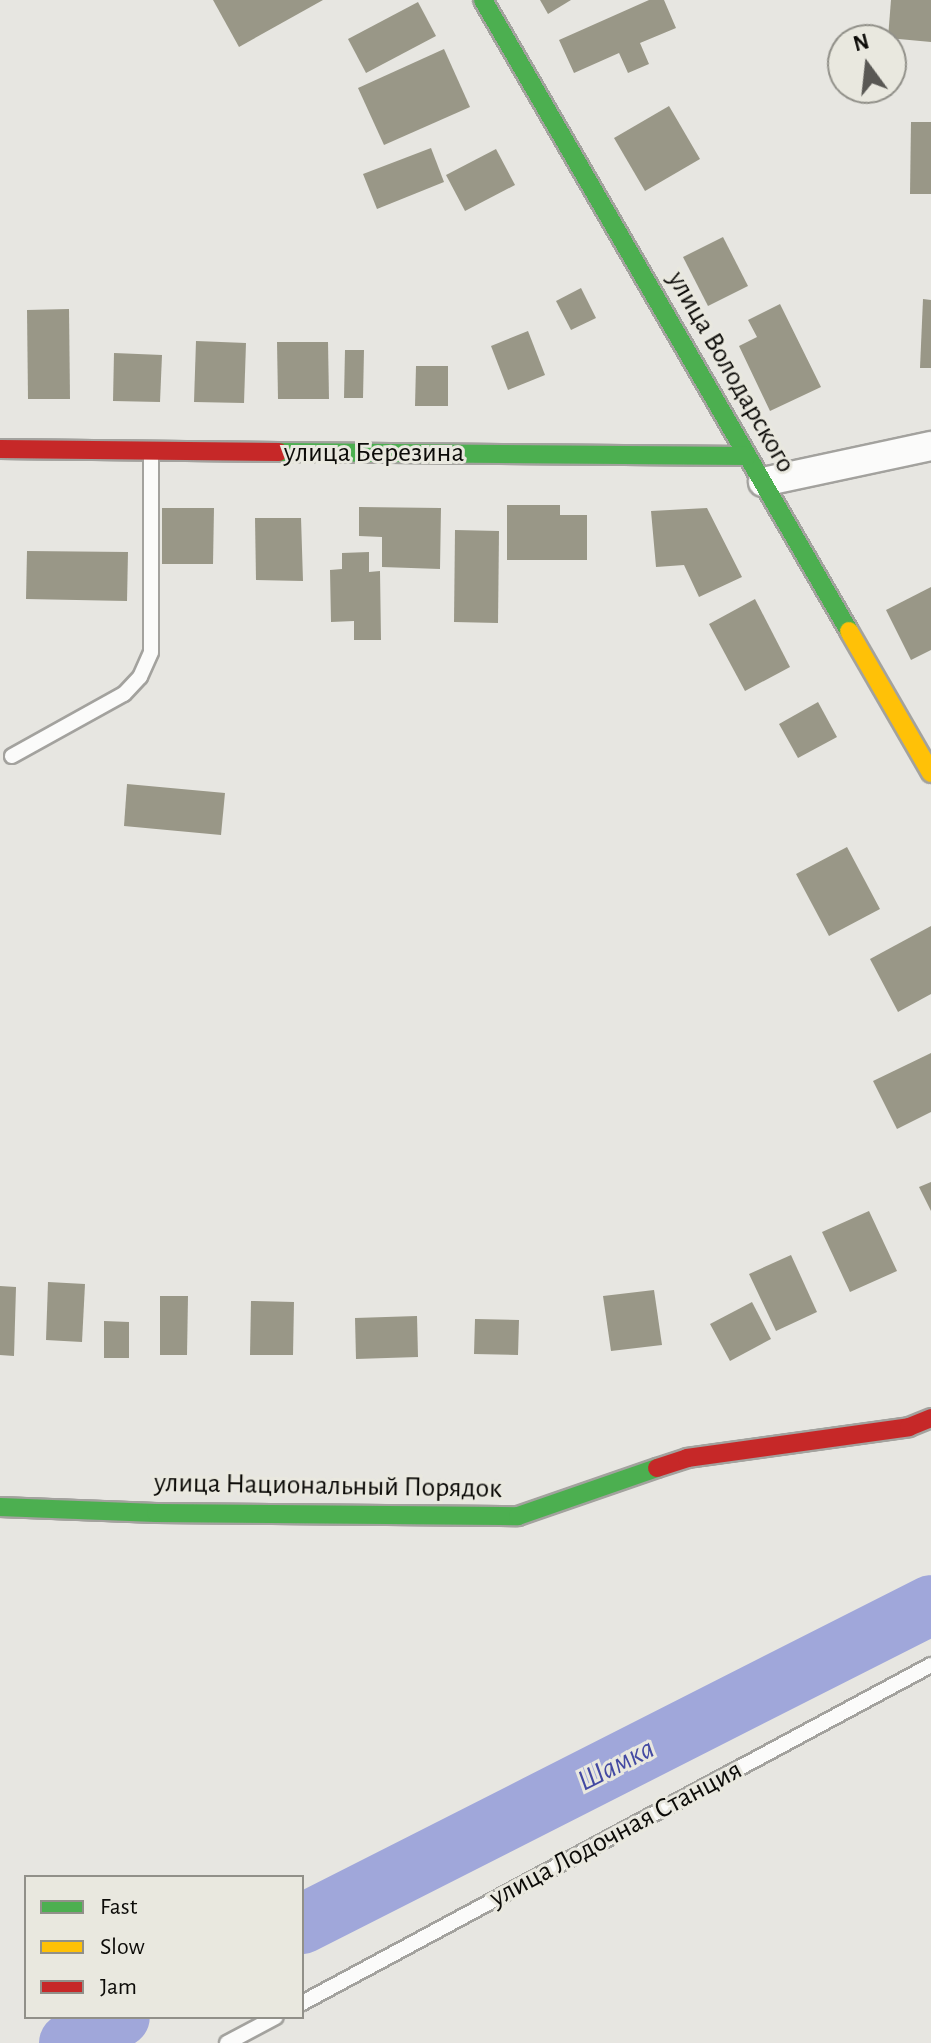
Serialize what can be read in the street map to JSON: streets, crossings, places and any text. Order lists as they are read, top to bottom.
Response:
{
  "streets": {
    "street": ["улица Володарского", "улица Березина", "улица Национальный Порядок"],
    "lane": ["улица Лодочная Станция"]
  },
  "crossings": [
    ["улица Володарского", "улица Березина"]
  ],
  "water": ["Шамка"],
  "legend": ["Fast", "Slow", "Jam"],
  "north": "top"
}
